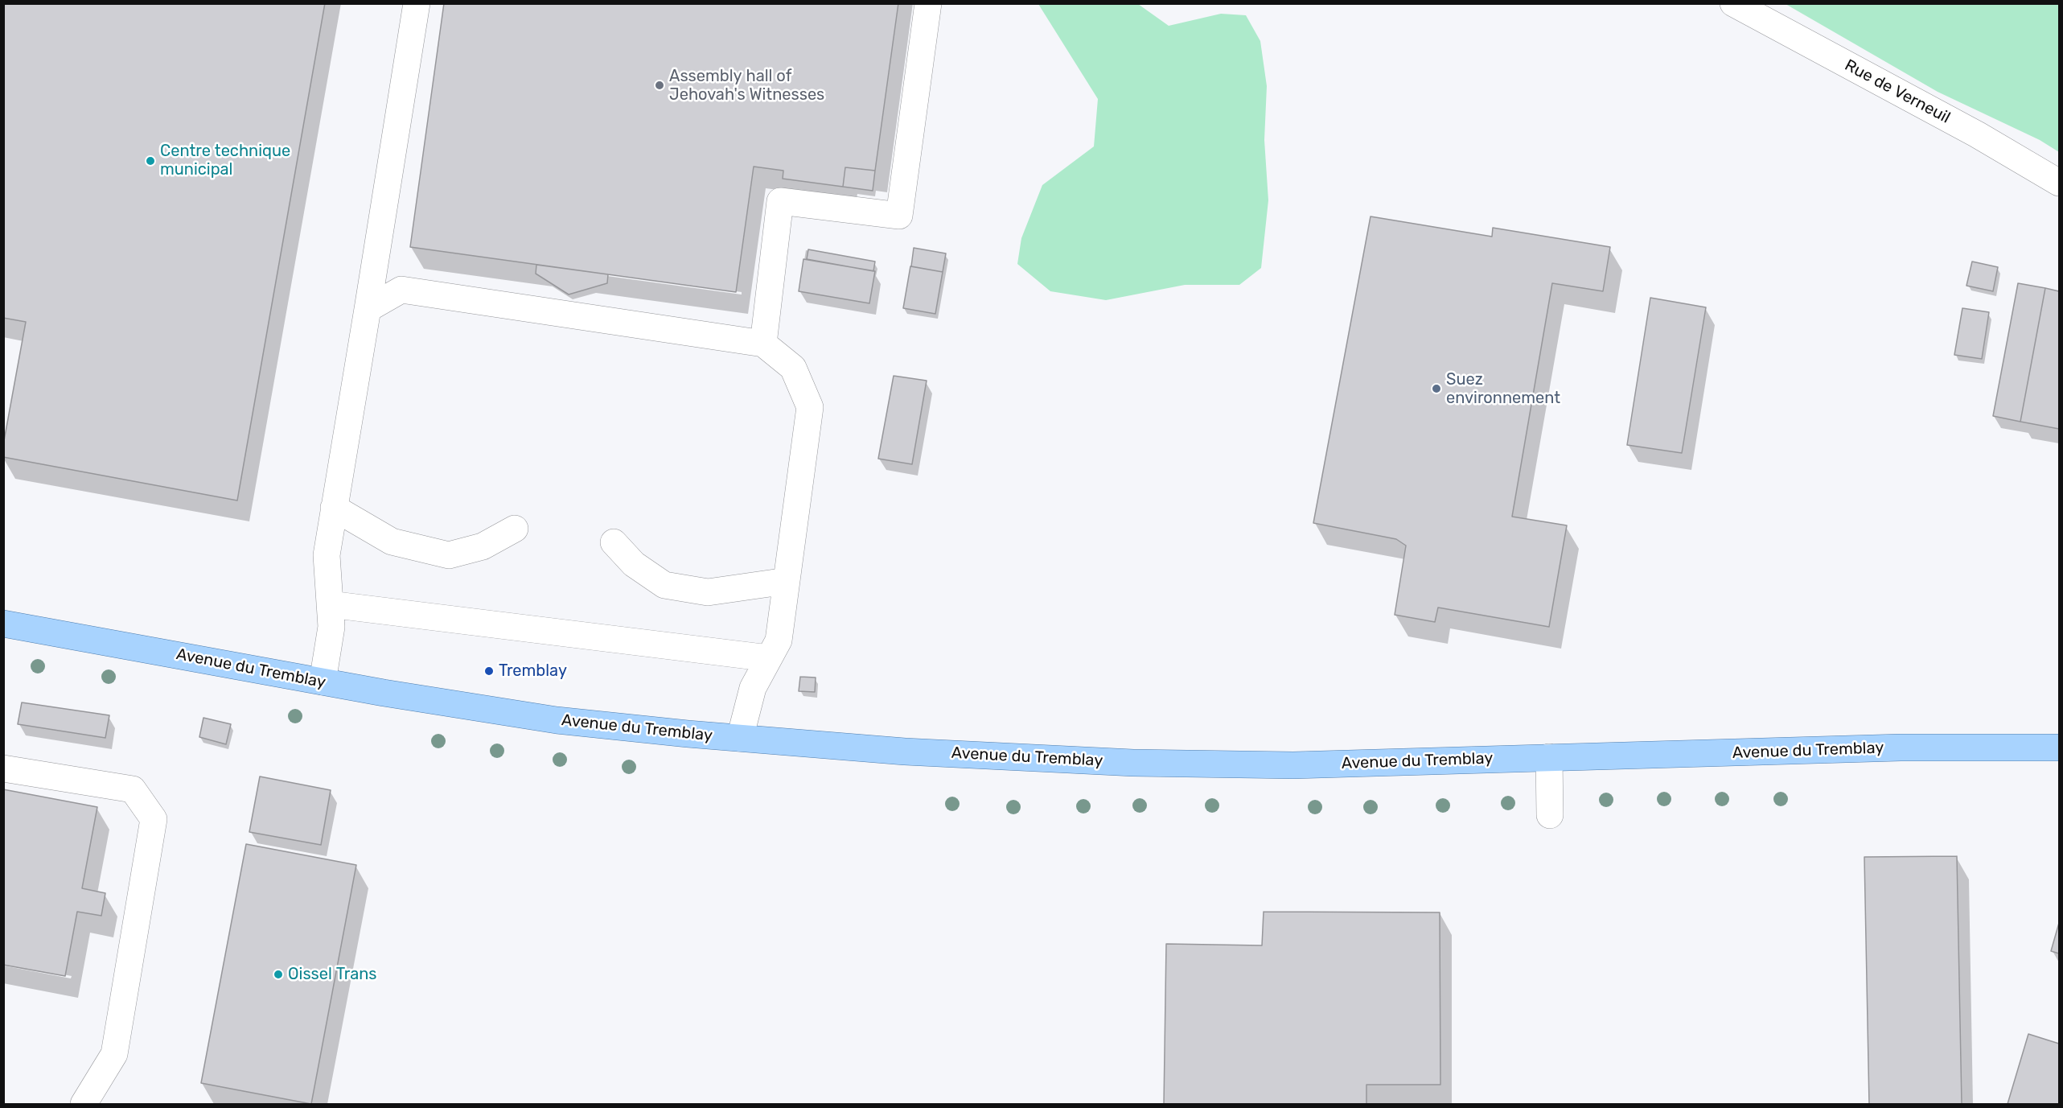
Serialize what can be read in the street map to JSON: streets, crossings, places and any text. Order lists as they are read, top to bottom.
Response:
{
  "streets": {
    "main road": ["Avenue du Tremblay"],
    "street": ["Rue de Verneuil"]
  },
  "places": [
    "Assembly hall of Jehovah's Witnesses",
    "Centre technique municipal",
    "Suez environnement",
    "Tremblay",
    "Oissel Trans"
  ]
}
